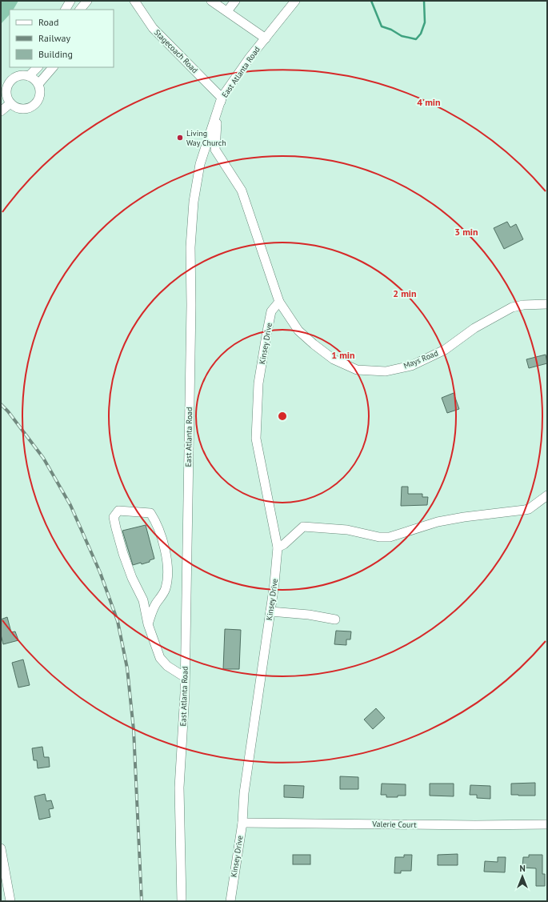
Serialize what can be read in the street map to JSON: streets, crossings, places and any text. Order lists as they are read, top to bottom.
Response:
{
  "streets": {
    "street": [
      "Stagecoach Road",
      "East Atlanta Road",
      "Kinsey Drive",
      "Mays Road",
      "Valerie Court"
    ]
  },
  "crossings": [
    ["Stagecoach Road", "East Atlanta Road"],
    ["Stagecoach Road", "Mays Road"],
    ["East Atlanta Road", "Mays Road"],
    ["Kinsey Drive", "Mays Road"],
    ["Kinsey Drive", "Valerie Court"]
  ],
  "places": ["Living Way Church"],
  "legend": ["Road", "Railway", "Building"],
  "north": "top",
  "rings": [
    "4 min",
    "3 min",
    "2 min",
    "1 min"
  ]
}
